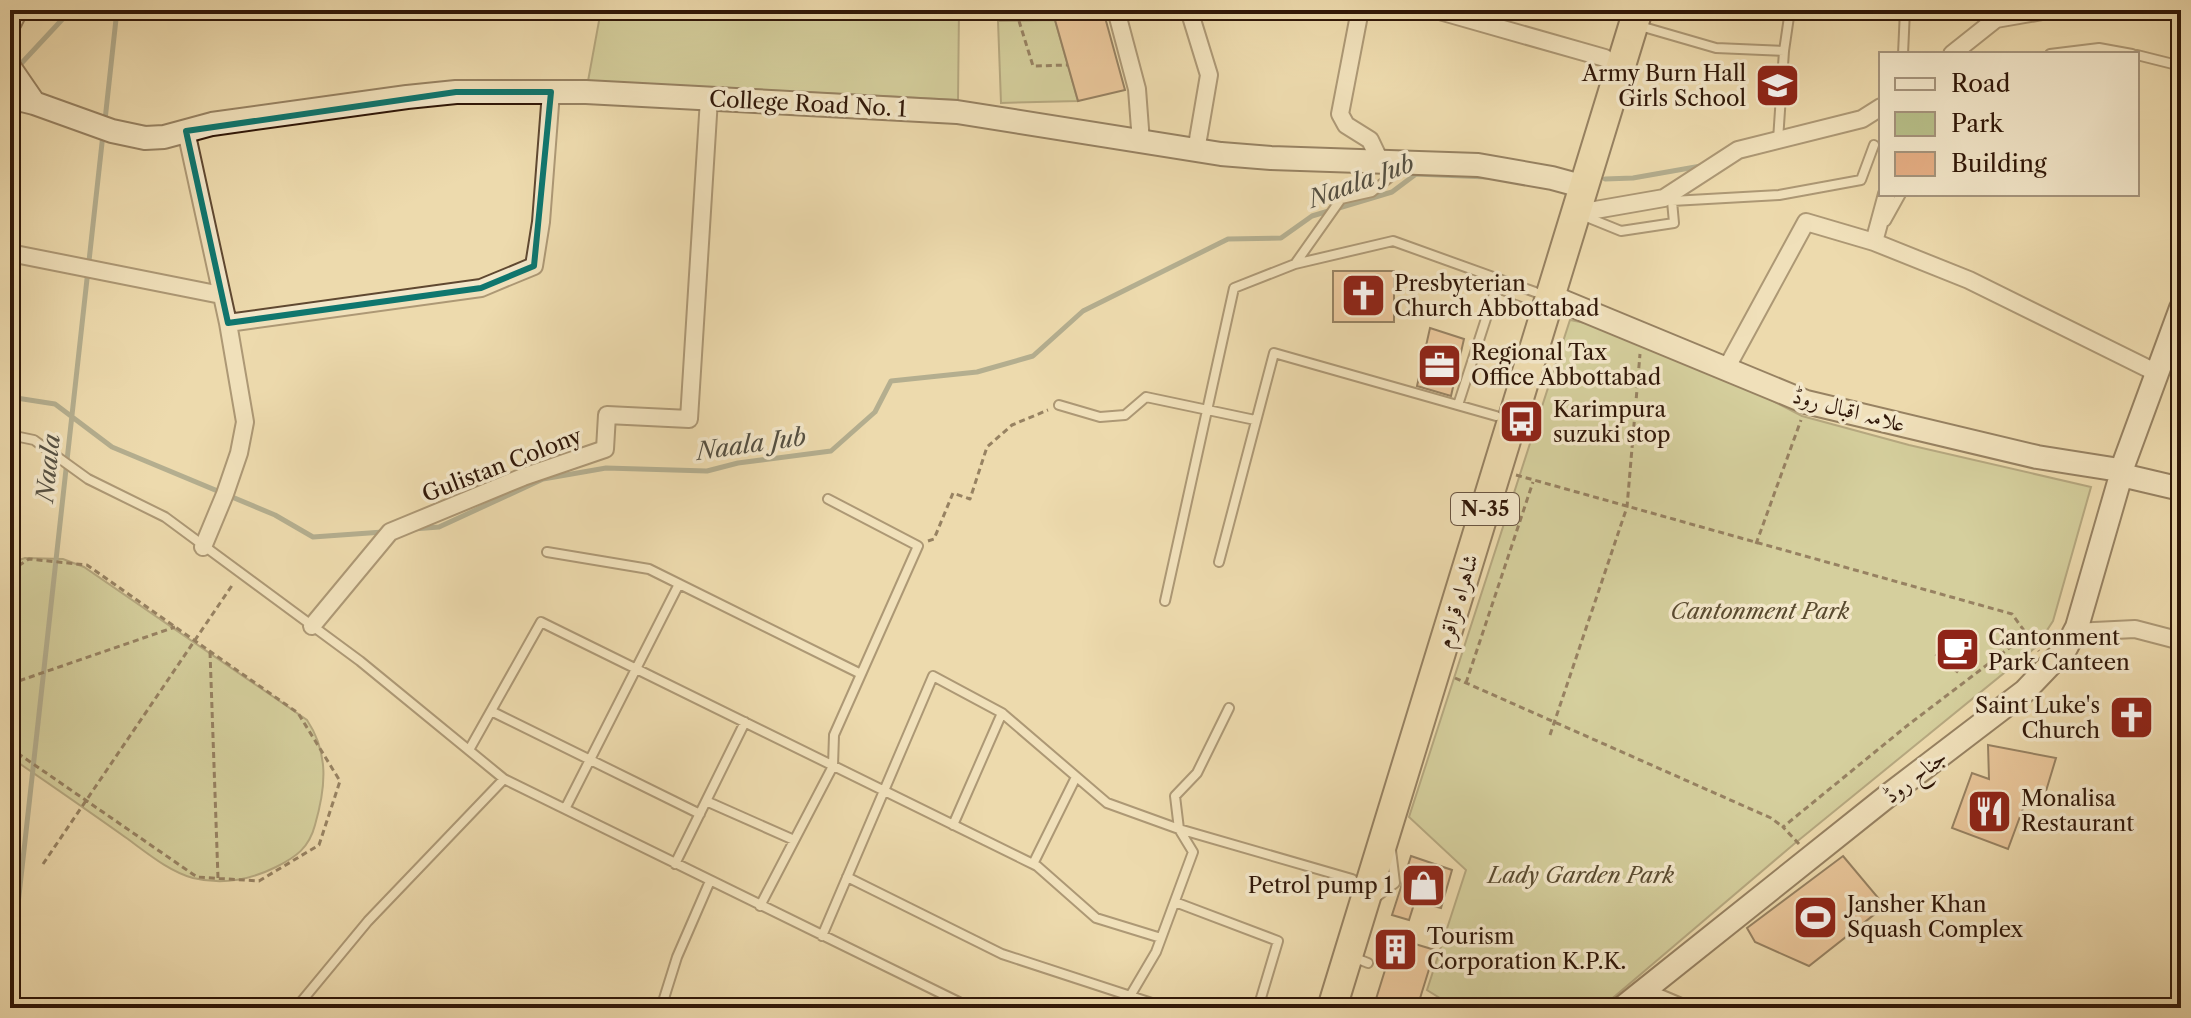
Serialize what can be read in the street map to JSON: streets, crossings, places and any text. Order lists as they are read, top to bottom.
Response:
{
  "streets": {
    "highway": ["N-35", "شاہراہ قراقرم"],
    "main road": ["College Road No. 1", "علامہ اقبال روڈ", "جناح روڈ"],
    "street": ["Gulistan Colony"]
  },
  "crossings": [
    ["College Road No. 1", "Gulistan Colony"],
    ["College Road No. 1", "شاہراہ قراقرم"],
    ["علامہ اقبال روڈ", "شاہراہ قراقرم"],
    ["علامہ اقبال روڈ", "جناح روڈ"]
  ],
  "water": ["Naala Jub", "Naala"],
  "parks": ["Cantonment Park", "Lady Garden Park"],
  "places": {
    "school or university": ["Army Burn Hall Girls School"],
    "church": ["Presbyterian Church Abbottabad", "Saint Luke's Church"],
    "office": ["Regional Tax Office Abbottabad"],
    "bus stop": ["Karimpura suzuki stop"],
    "cafe": ["Cantonment Park Canteen"],
    "restaurant": ["Monalisa Restaurant"],
    "shop": ["Petrol pump 1"],
    "sports": ["Jansher Khan Squash Complex"],
    "building": ["Tourism Corporation K.P.K."]
  },
  "legend": ["Road", "Park", "Building"]
}
